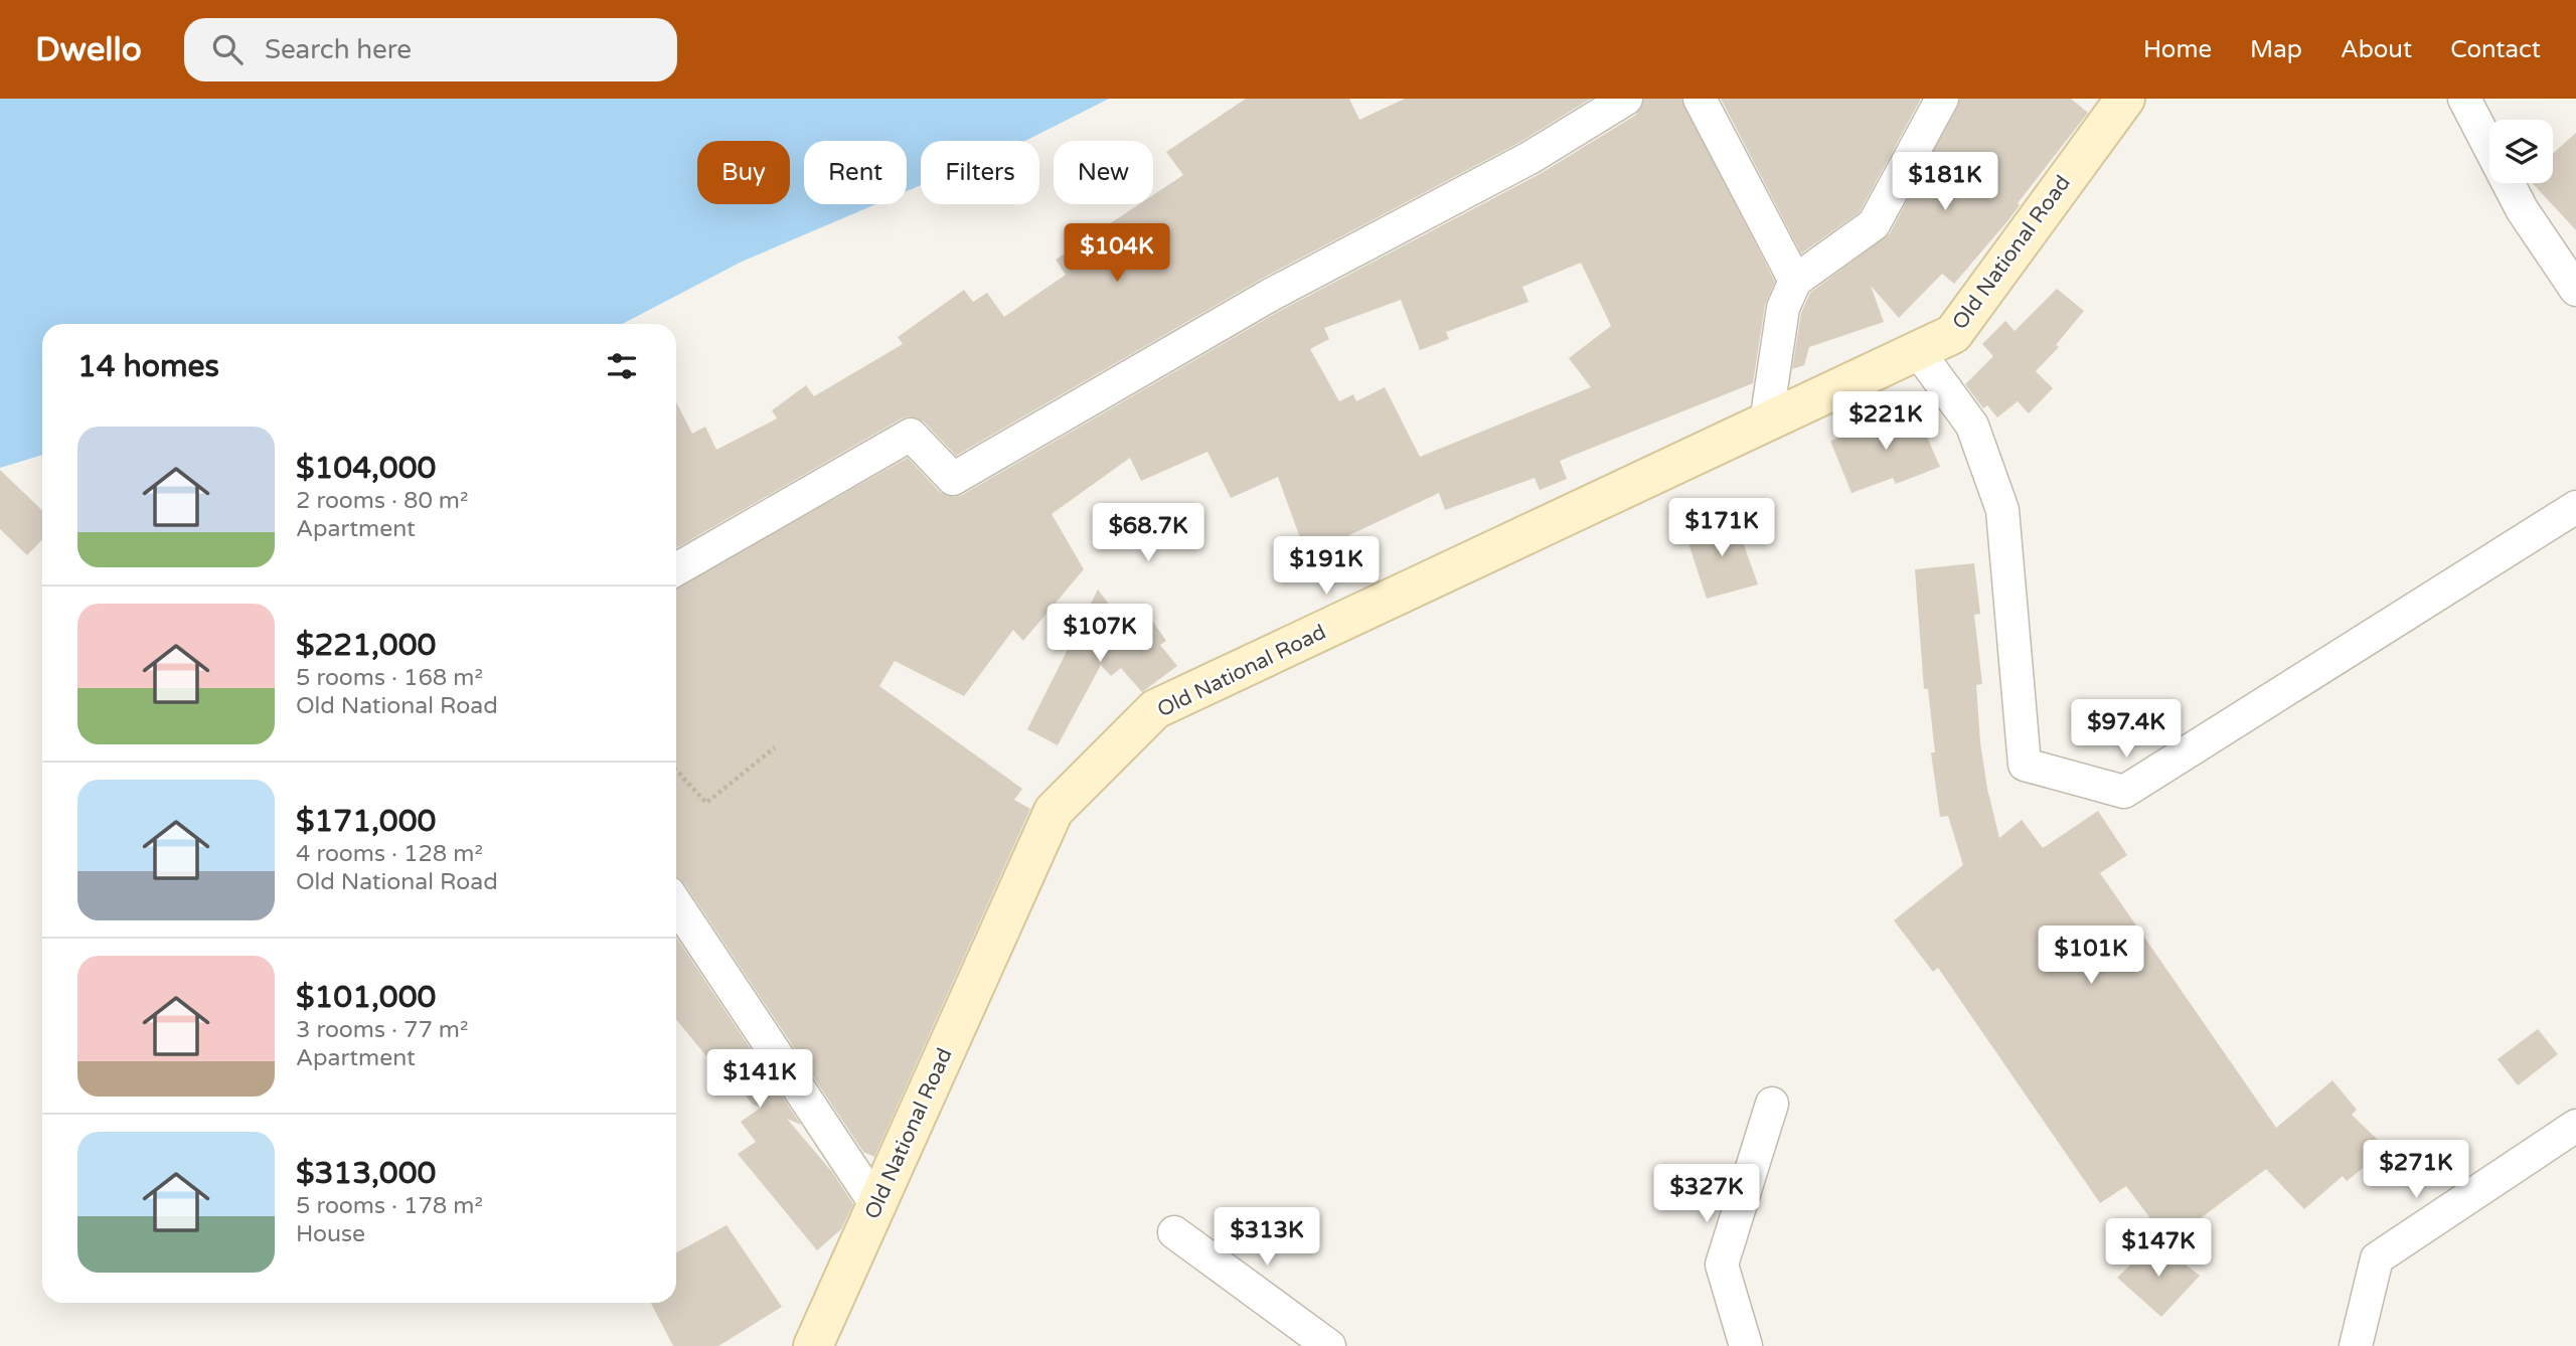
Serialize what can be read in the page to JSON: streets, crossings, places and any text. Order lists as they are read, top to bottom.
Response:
{
  "streets": {
    "main road": ["Old National Road"]
  },
  "page": {
    "header": "Dwello",
    "search": "Search here",
    "nav": [
      "Home",
      "Map",
      "About",
      "Contact"
    ],
    "chip": [
      "Buy",
      "Rent",
      "Filters",
      "New"
    ],
    "price": [
      "$181K",
      "$104K",
      "$221K",
      "$171K",
      "$68.7K",
      "$191K",
      "$107K",
      "$97.4K",
      "$101K",
      "$141K",
      "$271K",
      "$327K",
      "$313K",
      "$147K"
    ],
    "heading": "14 homes",
    "list": [
      {
        "name": "$104,000",
        "note": "2 rooms · 80 m² · Apartment"
      },
      {
        "name": "$221,000",
        "note": "5 rooms · 168 m² · Old National Road"
      },
      {
        "name": "$171,000",
        "note": "4 rooms · 128 m² · Old National Road"
      },
      {
        "name": "$101,000",
        "note": "3 rooms · 77 m² · Apartment"
      },
      {
        "name": "$313,000",
        "note": "5 rooms · 178 m² · House"
      }
    ]
  }
}
